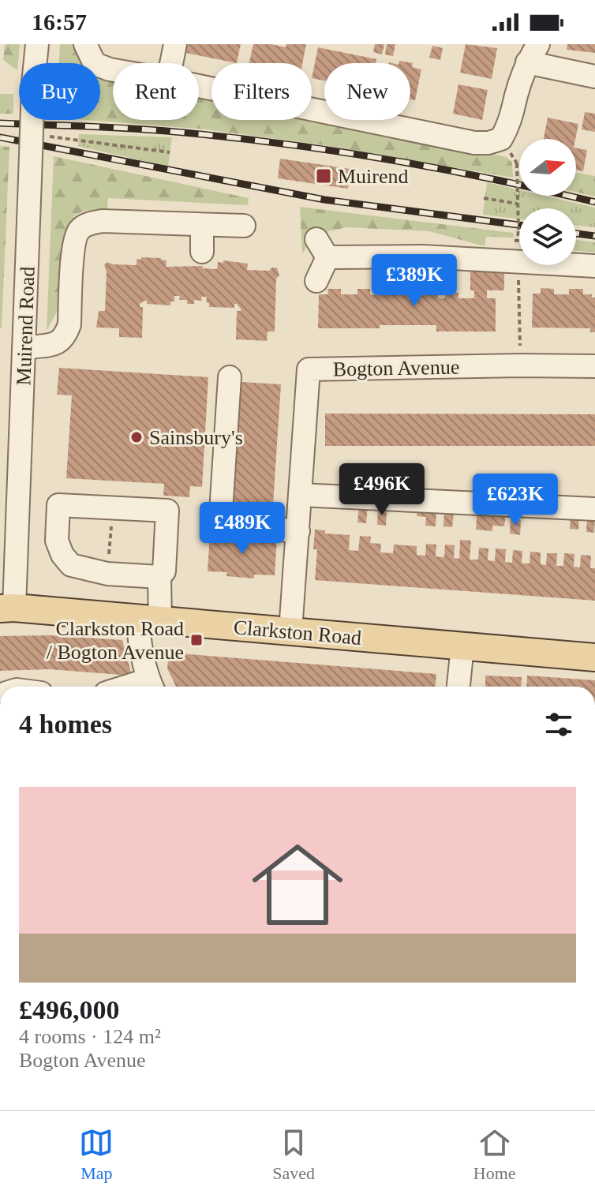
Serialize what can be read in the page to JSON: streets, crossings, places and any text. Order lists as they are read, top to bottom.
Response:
{
  "streets": {
    "main road": ["Clarkston Road"],
    "street": ["Muirend Road", "Bogton Avenue"]
  },
  "crossings": [
    ["Muirend Road", "Clarkston Road"],
    ["Bogton Avenue", "Clarkston Road"]
  ],
  "places": {
    "transit": ["Muirend", "Clarkston Road / Bogton Avenue"],
    "other": ["Sainsbury's"]
  },
  "north": "right",
  "page": {
    "status": "16:57",
    "chip": [
      "Buy",
      "Rent",
      "Filters",
      "New"
    ],
    "price": [
      "£389K",
      "£496K",
      "£623K",
      "£489K"
    ],
    "heading": "4 homes",
    "list": [
      {
        "name": "£496,000",
        "note": "4 rooms · 124 m² · Bogton Avenue"
      }
    ],
    "tabs": ["Map", "Saved", "Home"]
  }
}
